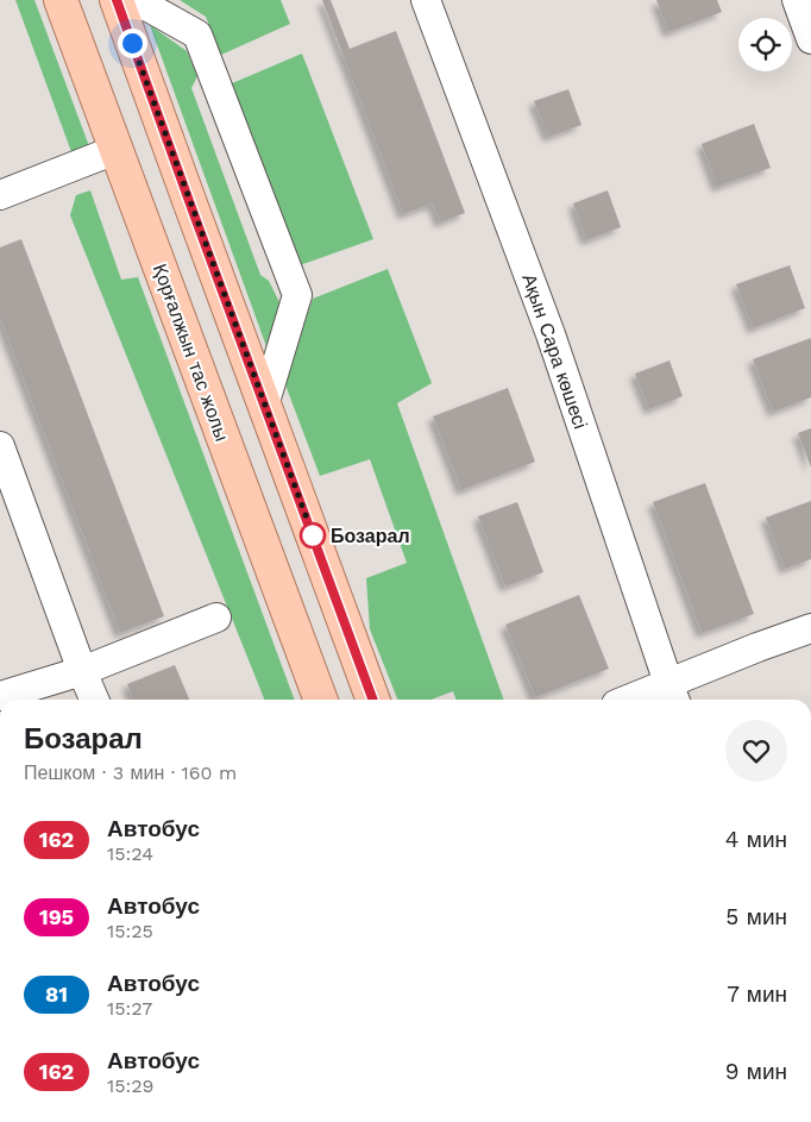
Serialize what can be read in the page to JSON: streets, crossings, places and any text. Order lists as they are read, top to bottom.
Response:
{
  "streets": {
    "main road": ["Қорғалжын тас жолы"],
    "street": ["Ақын Сара көшесі"]
  },
  "places": ["Бозарал"],
  "lines": ["bus line 162"],
  "page": {
    "heading": ["Бозарал", "Пешком · 3 мин · 160 m"],
    "list": [
      {
        "mark": "162",
        "name": "Автобус",
        "note": "15:24",
        "value": "4 мин"
      },
      {
        "mark": "195",
        "name": "Автобус",
        "note": "15:25",
        "value": "5 мин"
      },
      {
        "mark": "81",
        "name": "Автобус",
        "note": "15:27",
        "value": "7 мин"
      },
      {
        "mark": "162",
        "name": "Автобус",
        "note": "15:29",
        "value": "9 мин"
      }
    ]
  }
}
